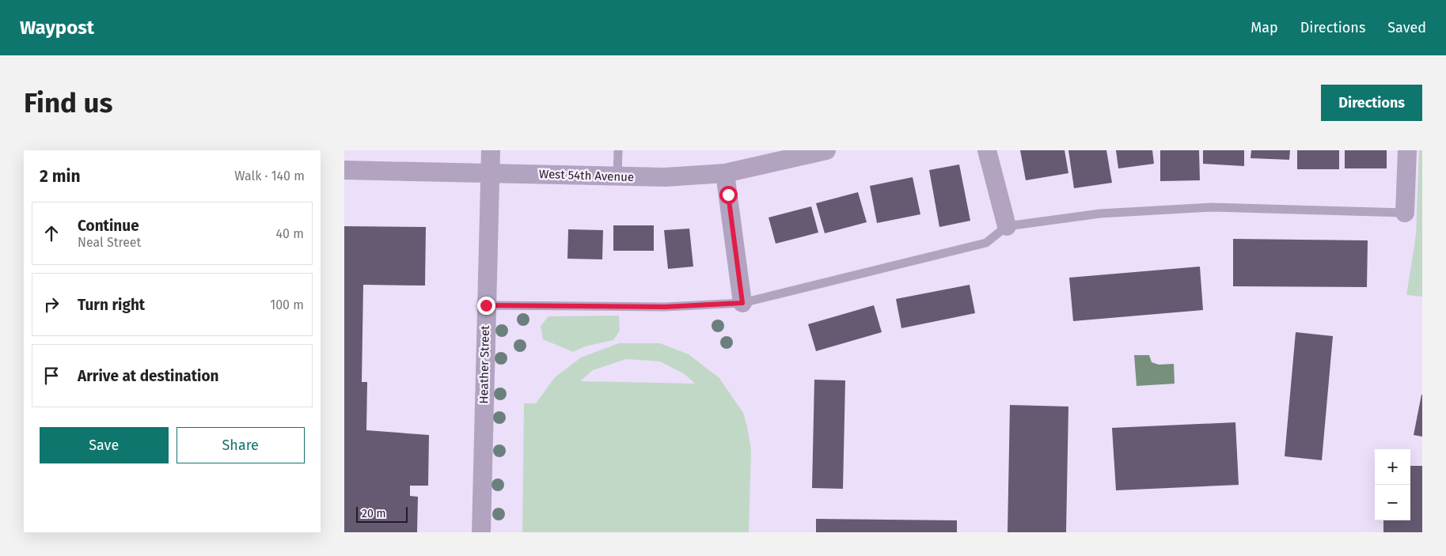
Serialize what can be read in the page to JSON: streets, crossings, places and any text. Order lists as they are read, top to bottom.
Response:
{
  "streets": {
    "street": ["West 54th Avenue", "Heather Street"]
  },
  "crossings": [
    ["West 54th Avenue", "Heather Street"]
  ],
  "scale_bar": "20 m",
  "page": {
    "header": "Waypost",
    "nav": ["Map", "Directions", "Saved"],
    "buttons": [
      "Directions",
      ["Save", "Share"]
    ],
    "title": "Find us",
    "heading": ["2 min", "Walk · 140 m"],
    "list": [
      ["Continue", "Neal Street", "40 m"],
      ["Turn right", "100 m"],
      "Arrive at destination"
    ],
    "map_buttons": ["+", "−"],
    "scale": "20 m"
  }
}
